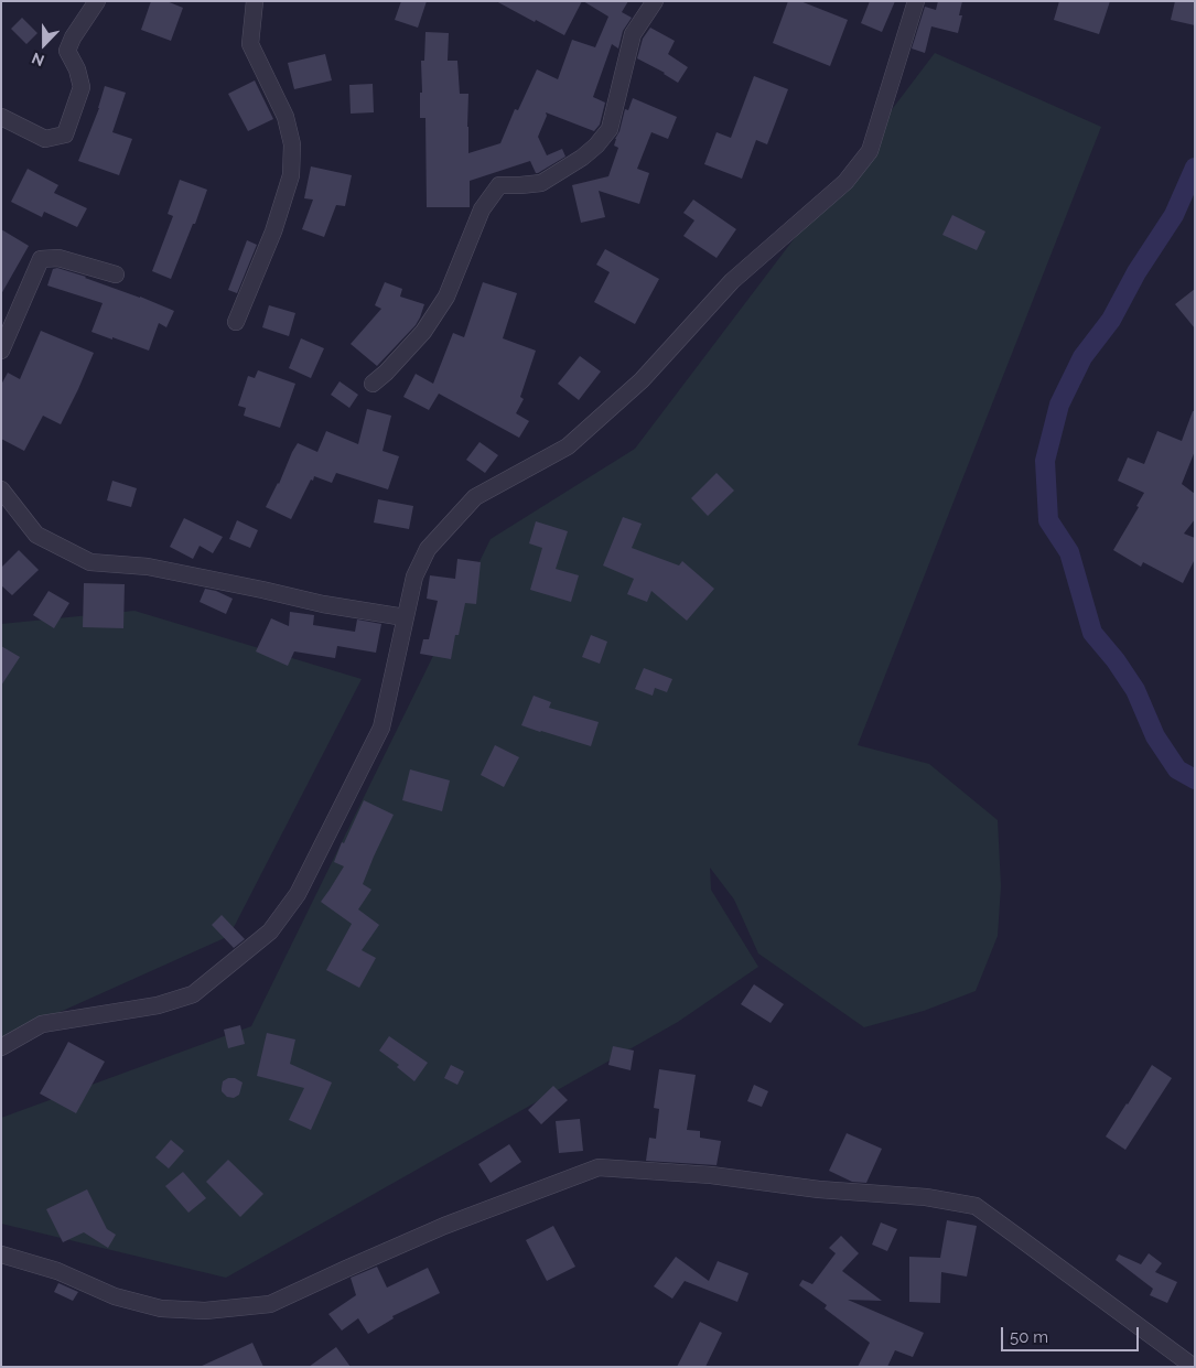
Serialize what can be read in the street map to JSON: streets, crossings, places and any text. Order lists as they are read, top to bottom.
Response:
{
  "scale_bar": "50 m",
  "north": "bottom"
}
